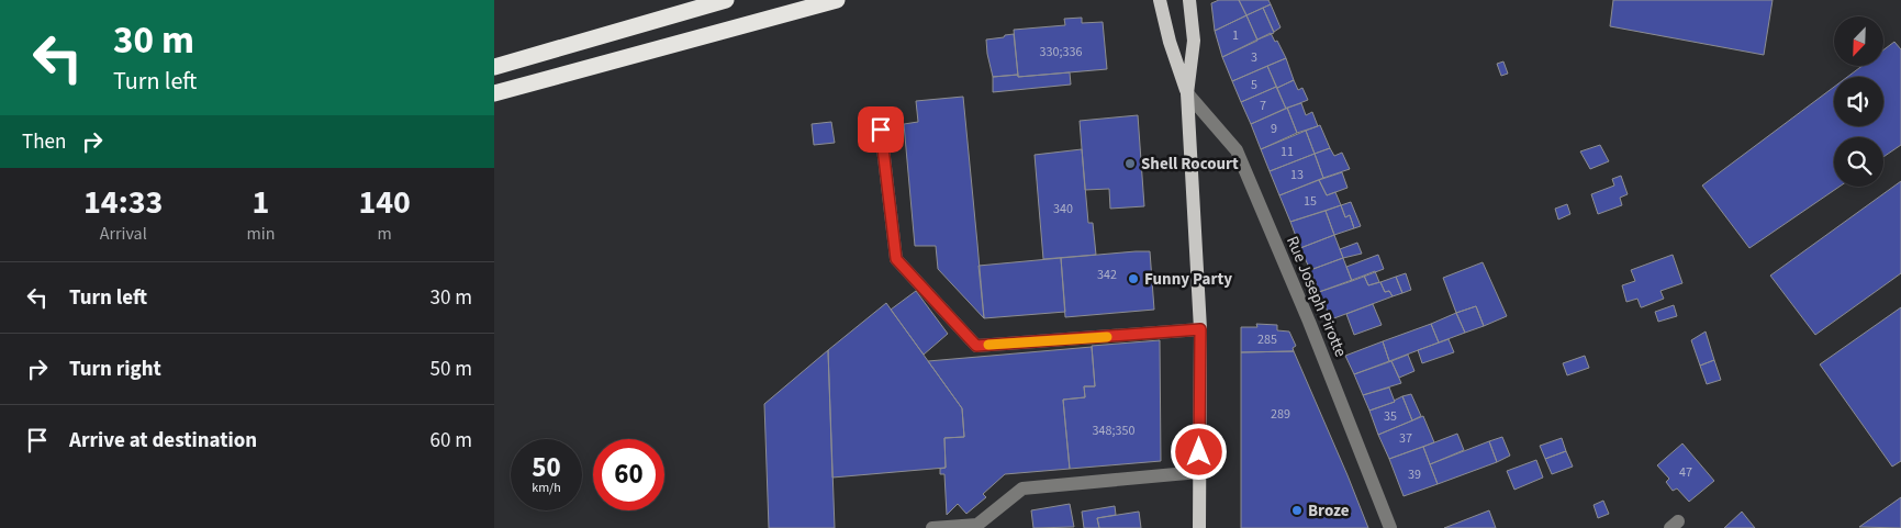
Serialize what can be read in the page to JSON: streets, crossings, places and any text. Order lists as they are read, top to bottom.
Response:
{
  "streets": {
    "street": ["Rue Joseph Pirotte"]
  },
  "places": ["Shell Rocourt", "Funny Party", "Broze"],
  "house_numbers": [
    "1",
    "330;336",
    "3",
    "5",
    "7",
    "9",
    "11",
    "13",
    "15",
    "340",
    "342",
    "285",
    "289",
    "35",
    "348;350",
    "37",
    "47",
    "39"
  ],
  "north": "bottom left",
  "page": {
    "turn": ["30 m", "Turn left"],
    "then": "Then",
    "eta": [
      "14:33",
      "Arrival",
      "1",
      "min",
      "140",
      "m"
    ],
    "list": [
      {
        "name": "Turn left",
        "value": "30 m"
      },
      {
        "name": "Turn right",
        "value": "50 m"
      },
      {
        "name": "Arrive at destination",
        "value": "60 m"
      }
    ],
    "speed": "50 km/h",
    "limit": "60"
  }
}
